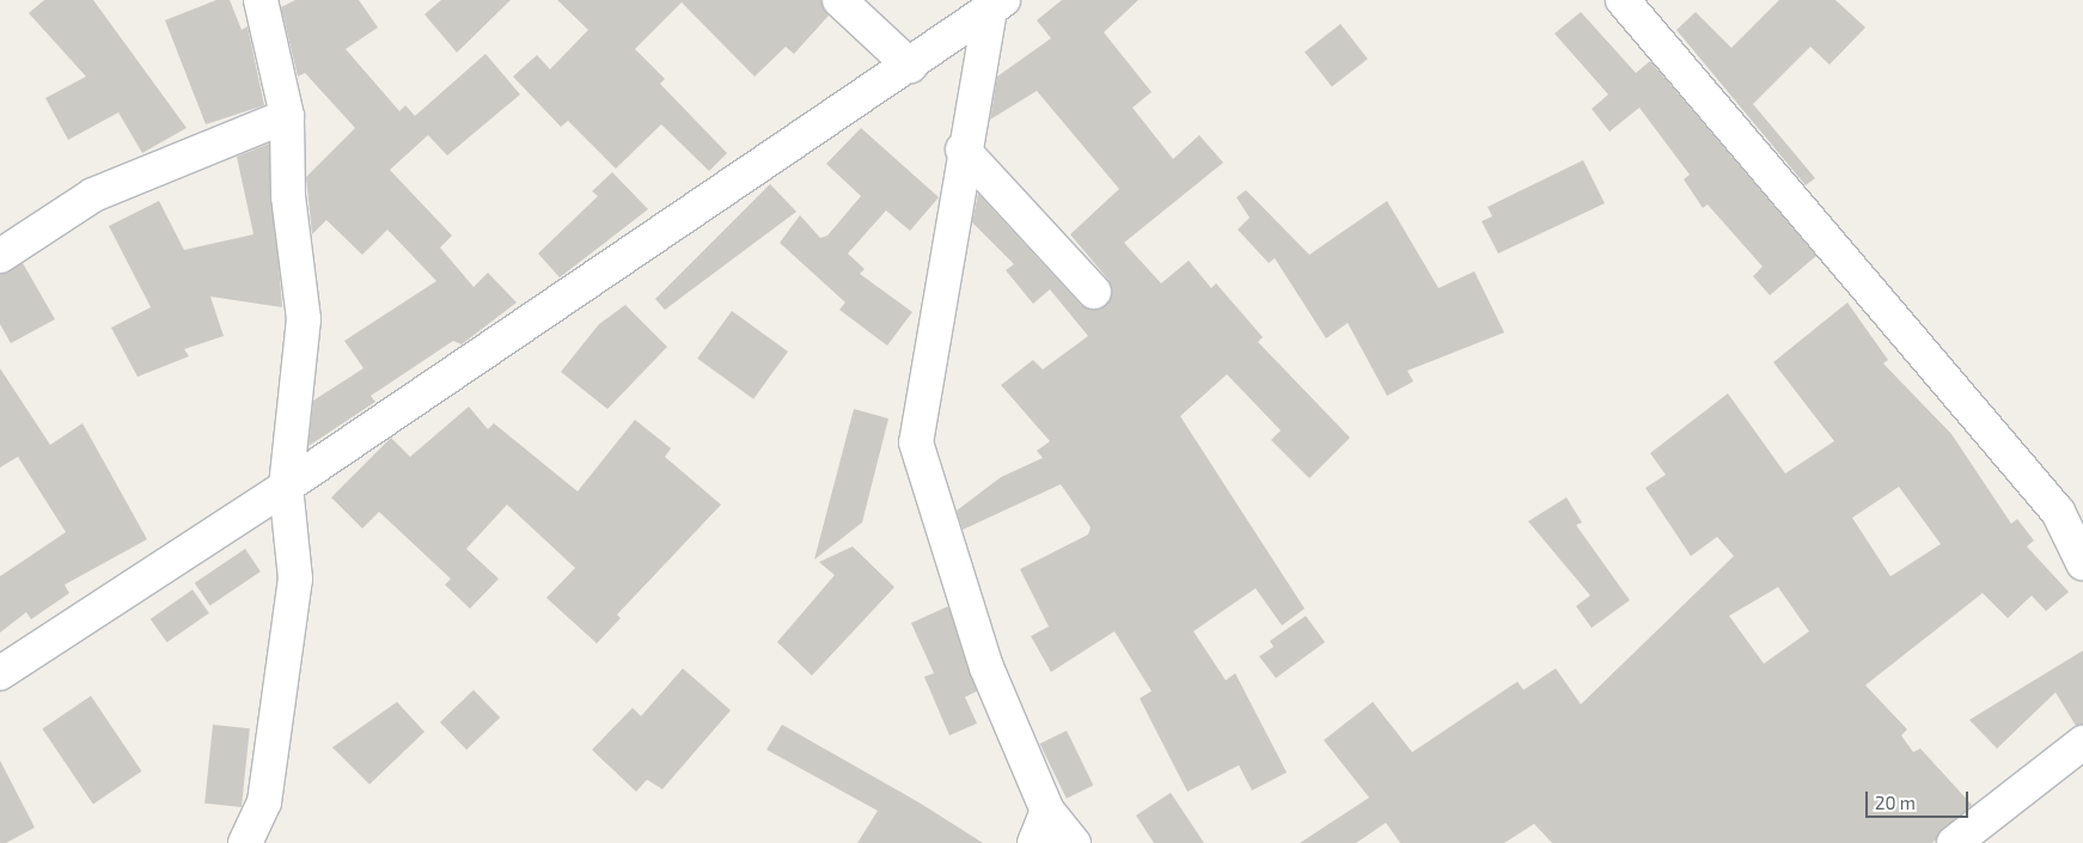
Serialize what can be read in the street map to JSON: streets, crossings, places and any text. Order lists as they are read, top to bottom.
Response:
{
  "scale_bar": "20 m"
}
